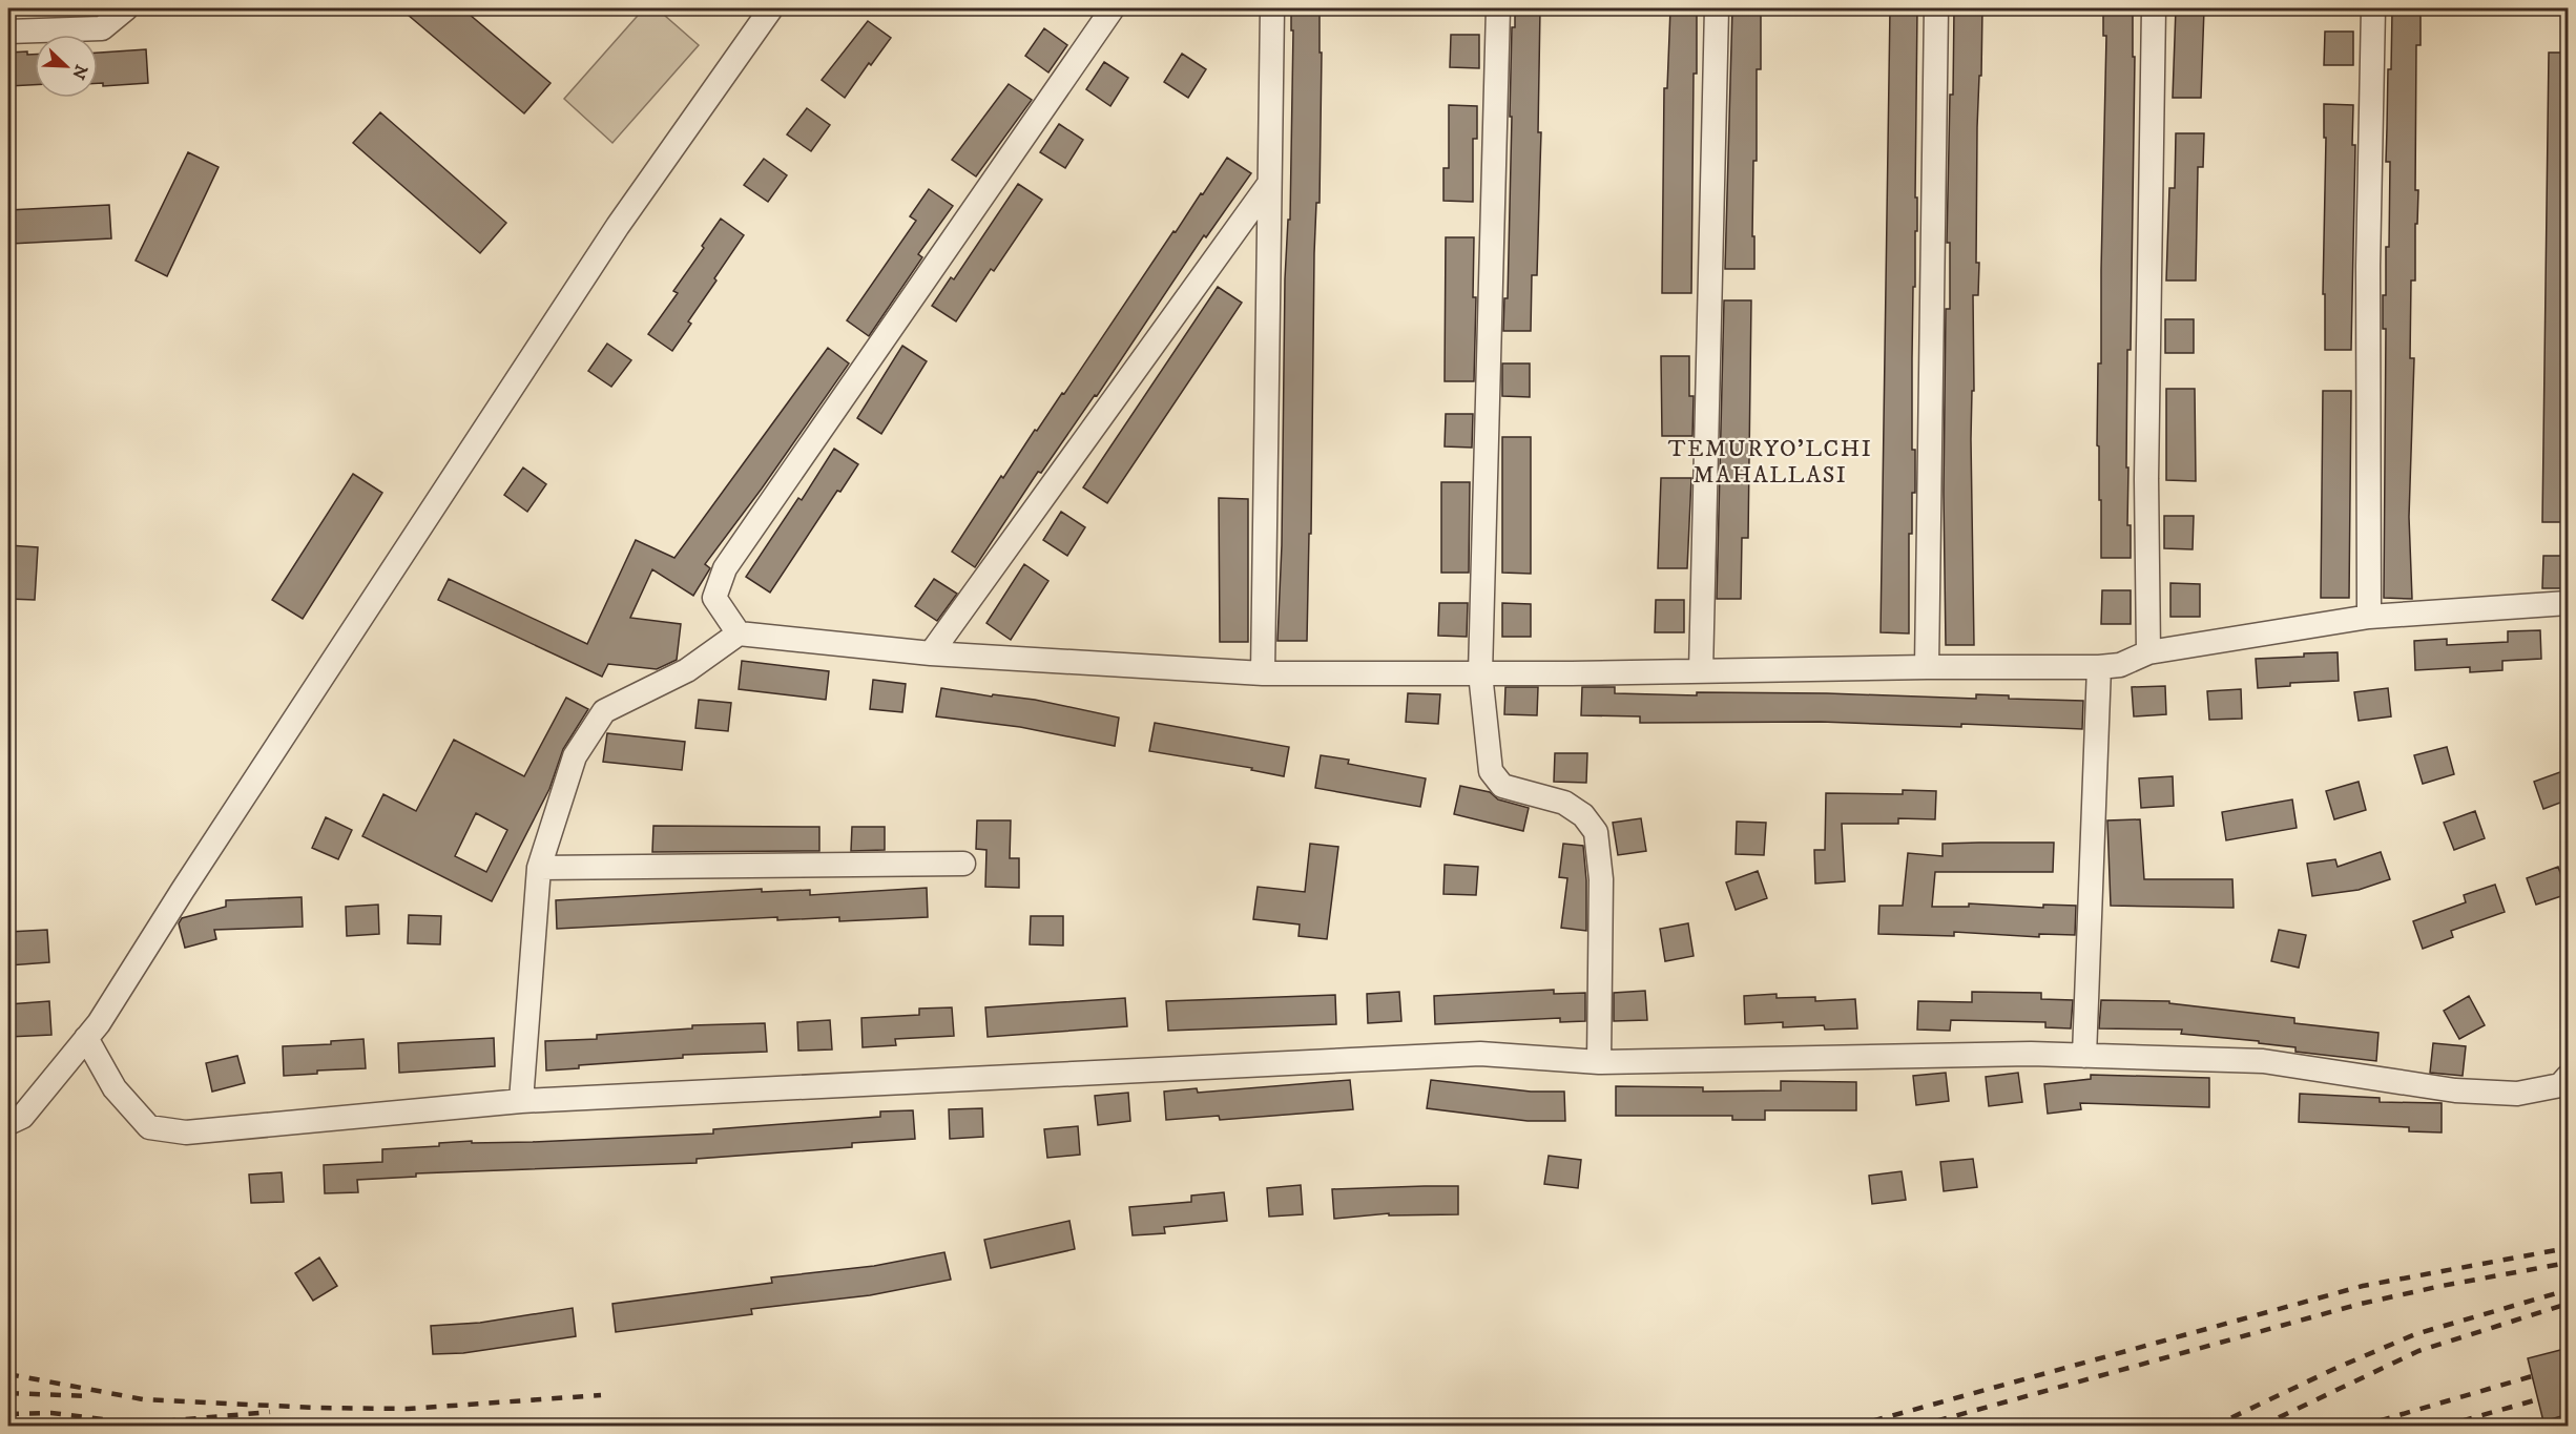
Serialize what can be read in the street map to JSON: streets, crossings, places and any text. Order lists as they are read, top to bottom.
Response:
{
  "districts": ["TEMURYO'LCHI MAHALLASI"],
  "north": "bottom right"
}
